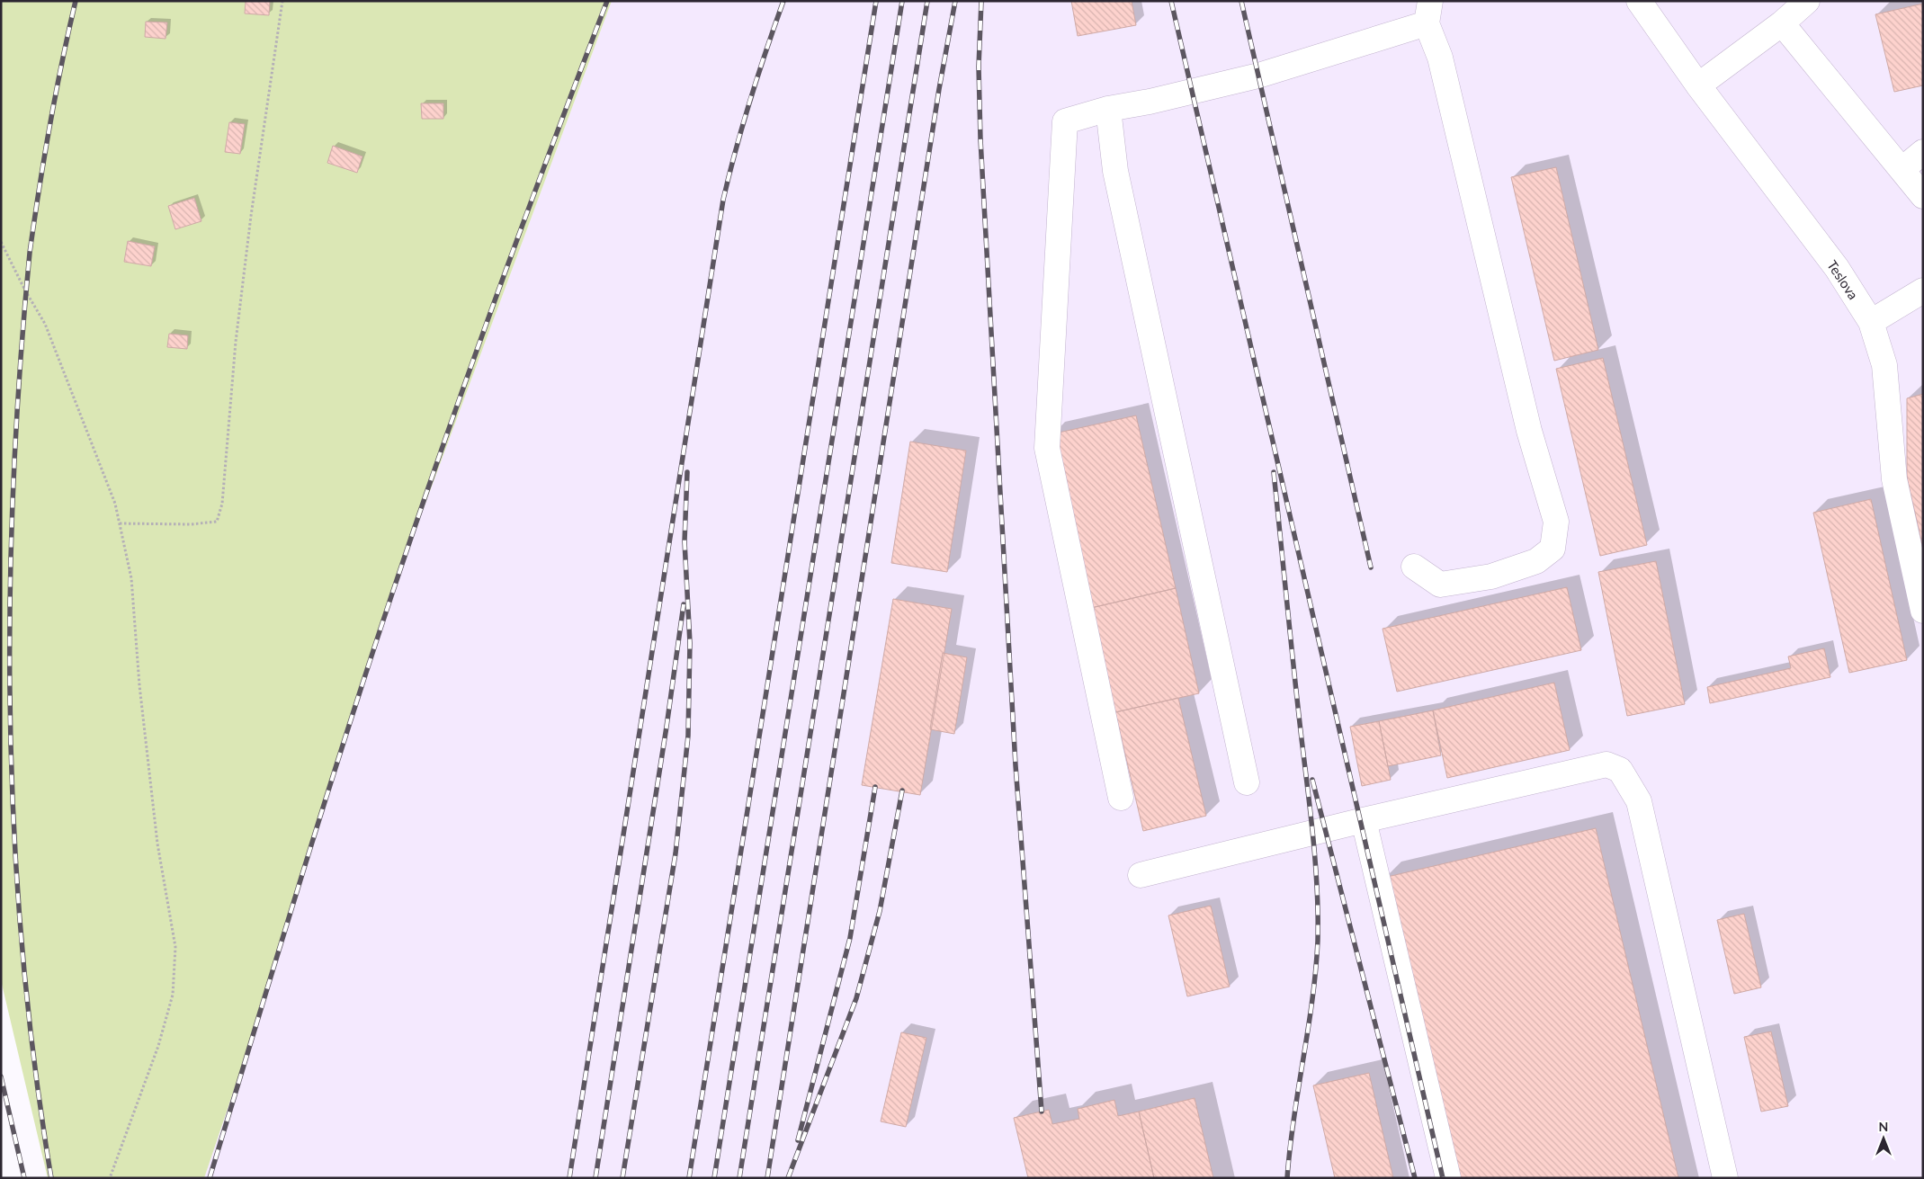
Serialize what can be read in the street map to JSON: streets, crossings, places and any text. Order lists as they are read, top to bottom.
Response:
{
  "streets": {
    "lane": ["Teslova"]
  },
  "north": "top"
}
